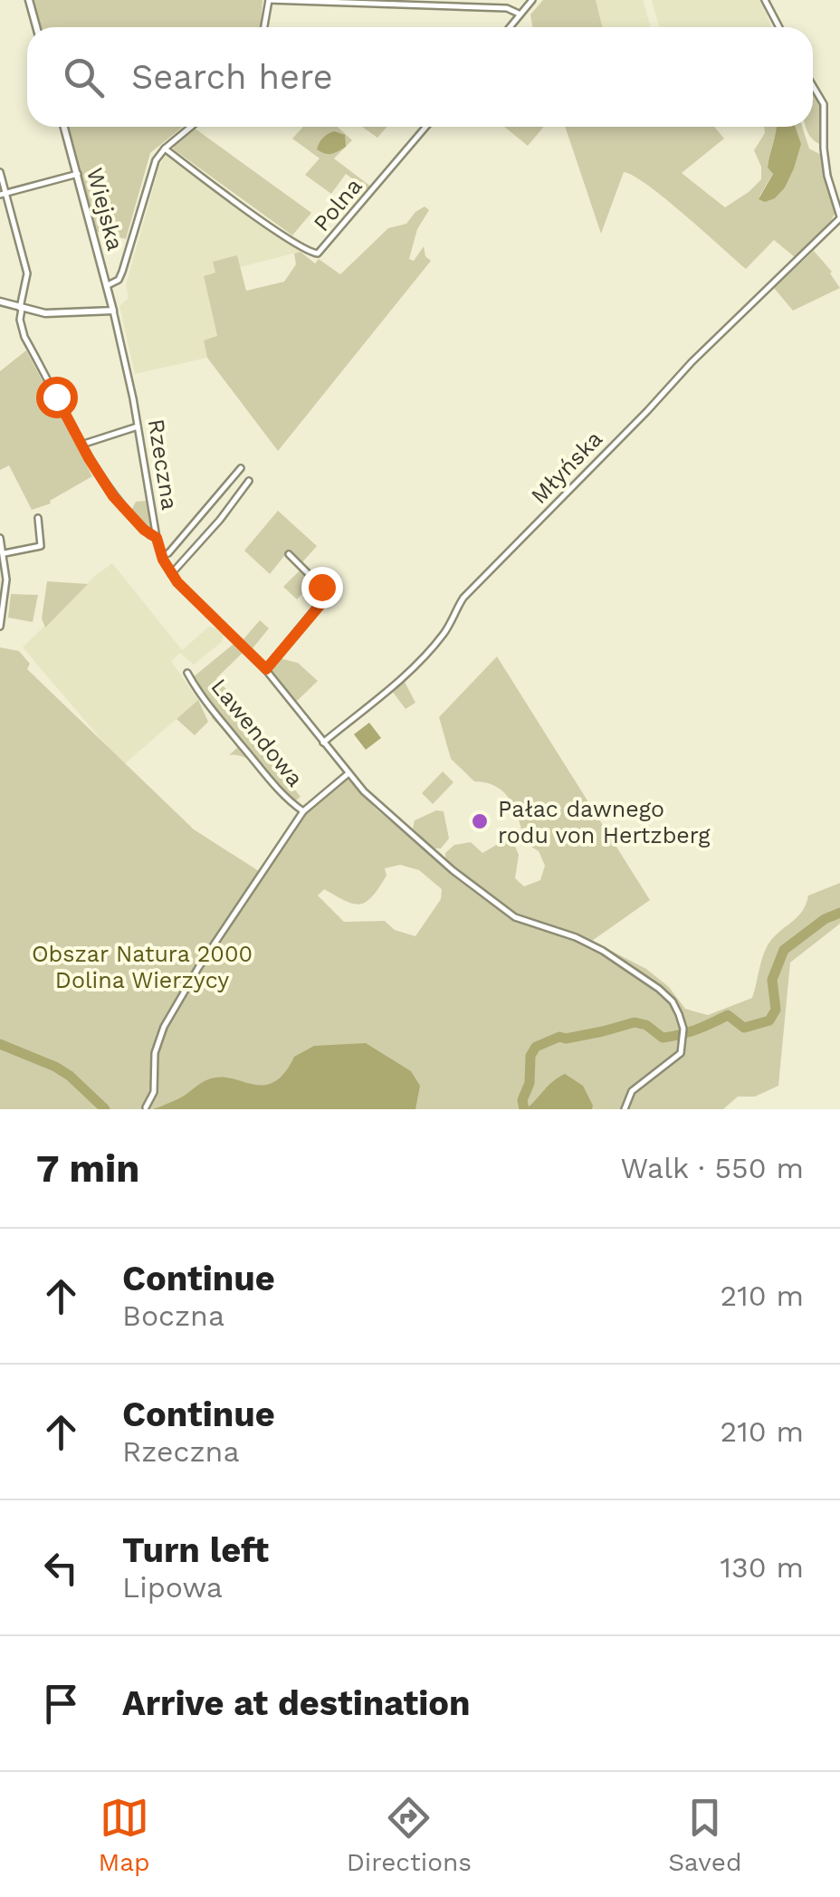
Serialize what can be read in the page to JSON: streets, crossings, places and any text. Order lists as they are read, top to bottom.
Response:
{
  "streets": {
    "street": [
      "Polna",
      "Wiejska",
      "Rzeczna",
      "Młyńska",
      "Lawendowa"
    ]
  },
  "crossings": [
    ["Wiejska", "Rzeczna"],
    ["Rzeczna", "Młyńska"]
  ],
  "parks": ["Obszar Natura 2000 Dolina Wierzycy"],
  "places": ["Pałac dawnego rodu von Hertzberg"],
  "page": {
    "search": "Search here",
    "heading": ["7 min", "Walk · 550 m"],
    "list": [
      ["Continue", "Boczna", "210 m"],
      ["Continue", "Rzeczna", "210 m"],
      ["Turn left", "Lipowa", "130 m"],
      "Arrive at destination"
    ],
    "nav": ["Map", "Directions", "Saved"]
  }
}
